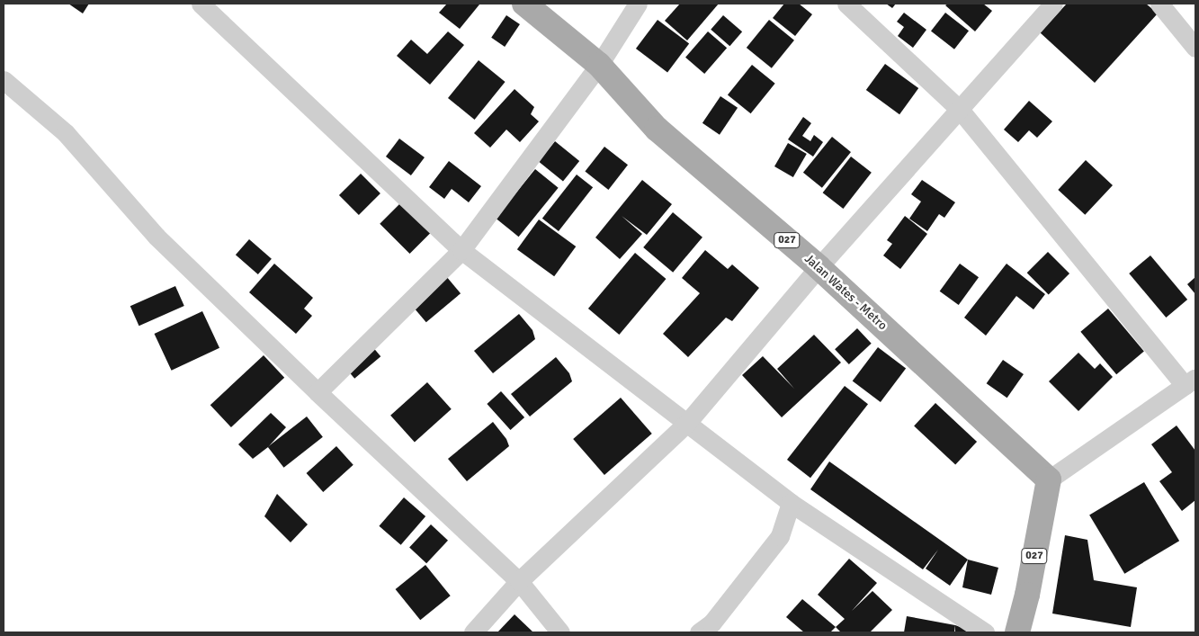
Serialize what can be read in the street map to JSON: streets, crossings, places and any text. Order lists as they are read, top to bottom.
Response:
{
  "streets": {
    "main road": ["027", "Jalan Wates - Metro"]
  },
  "crossings": [
    ["027", "Jalan Wates - Metro"]
  ]
}
